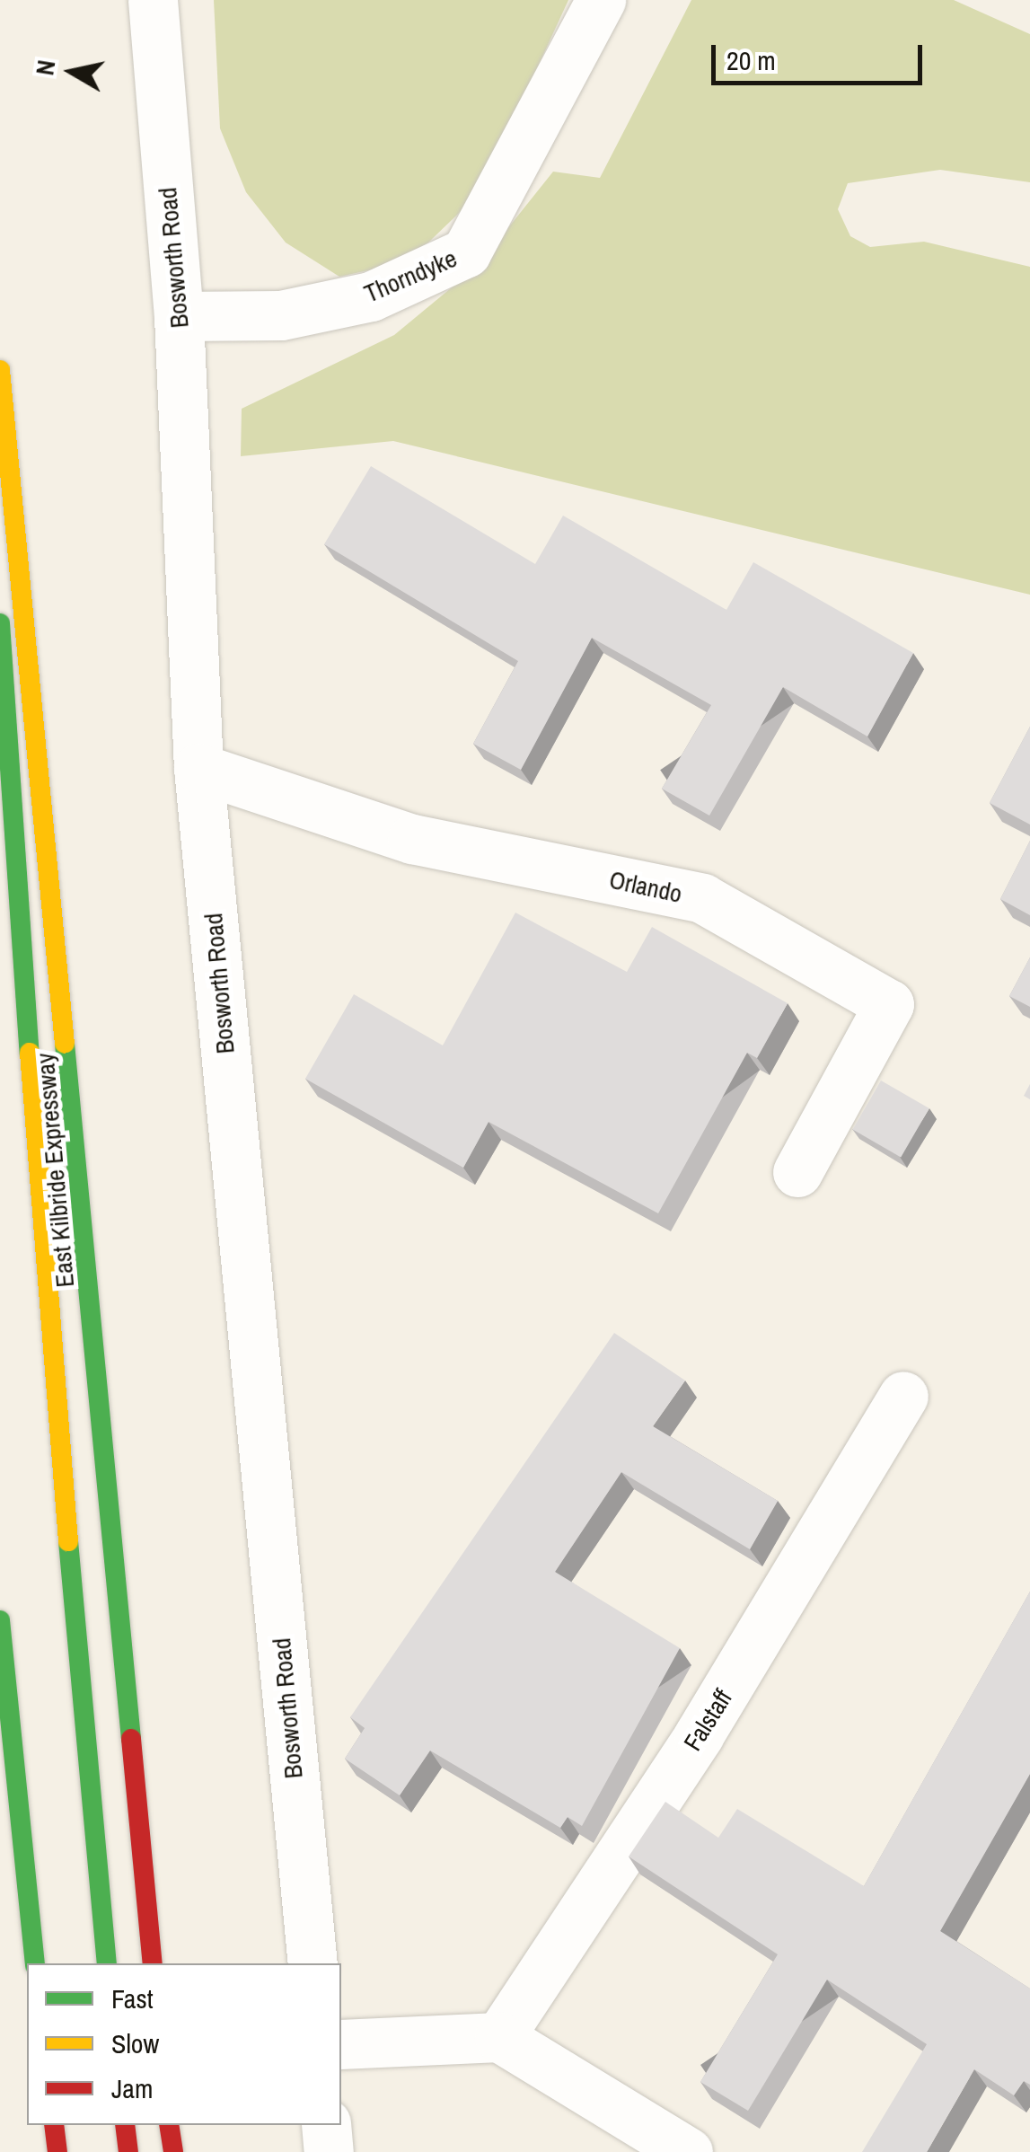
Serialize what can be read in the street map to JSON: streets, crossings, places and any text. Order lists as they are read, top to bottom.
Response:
{
  "streets": {
    "main road": ["East Kilbride Expressway"],
    "street": [
      "Bosworth Road",
      "Thorndyke",
      "Orlando",
      "Falstaff"
    ]
  },
  "crossings": [
    ["Bosworth Road", "Thorndyke"],
    ["Bosworth Road", "Orlando"]
  ],
  "legend": ["Fast", "Slow", "Jam"],
  "scale_bar": "20 m",
  "north": "left"
}
